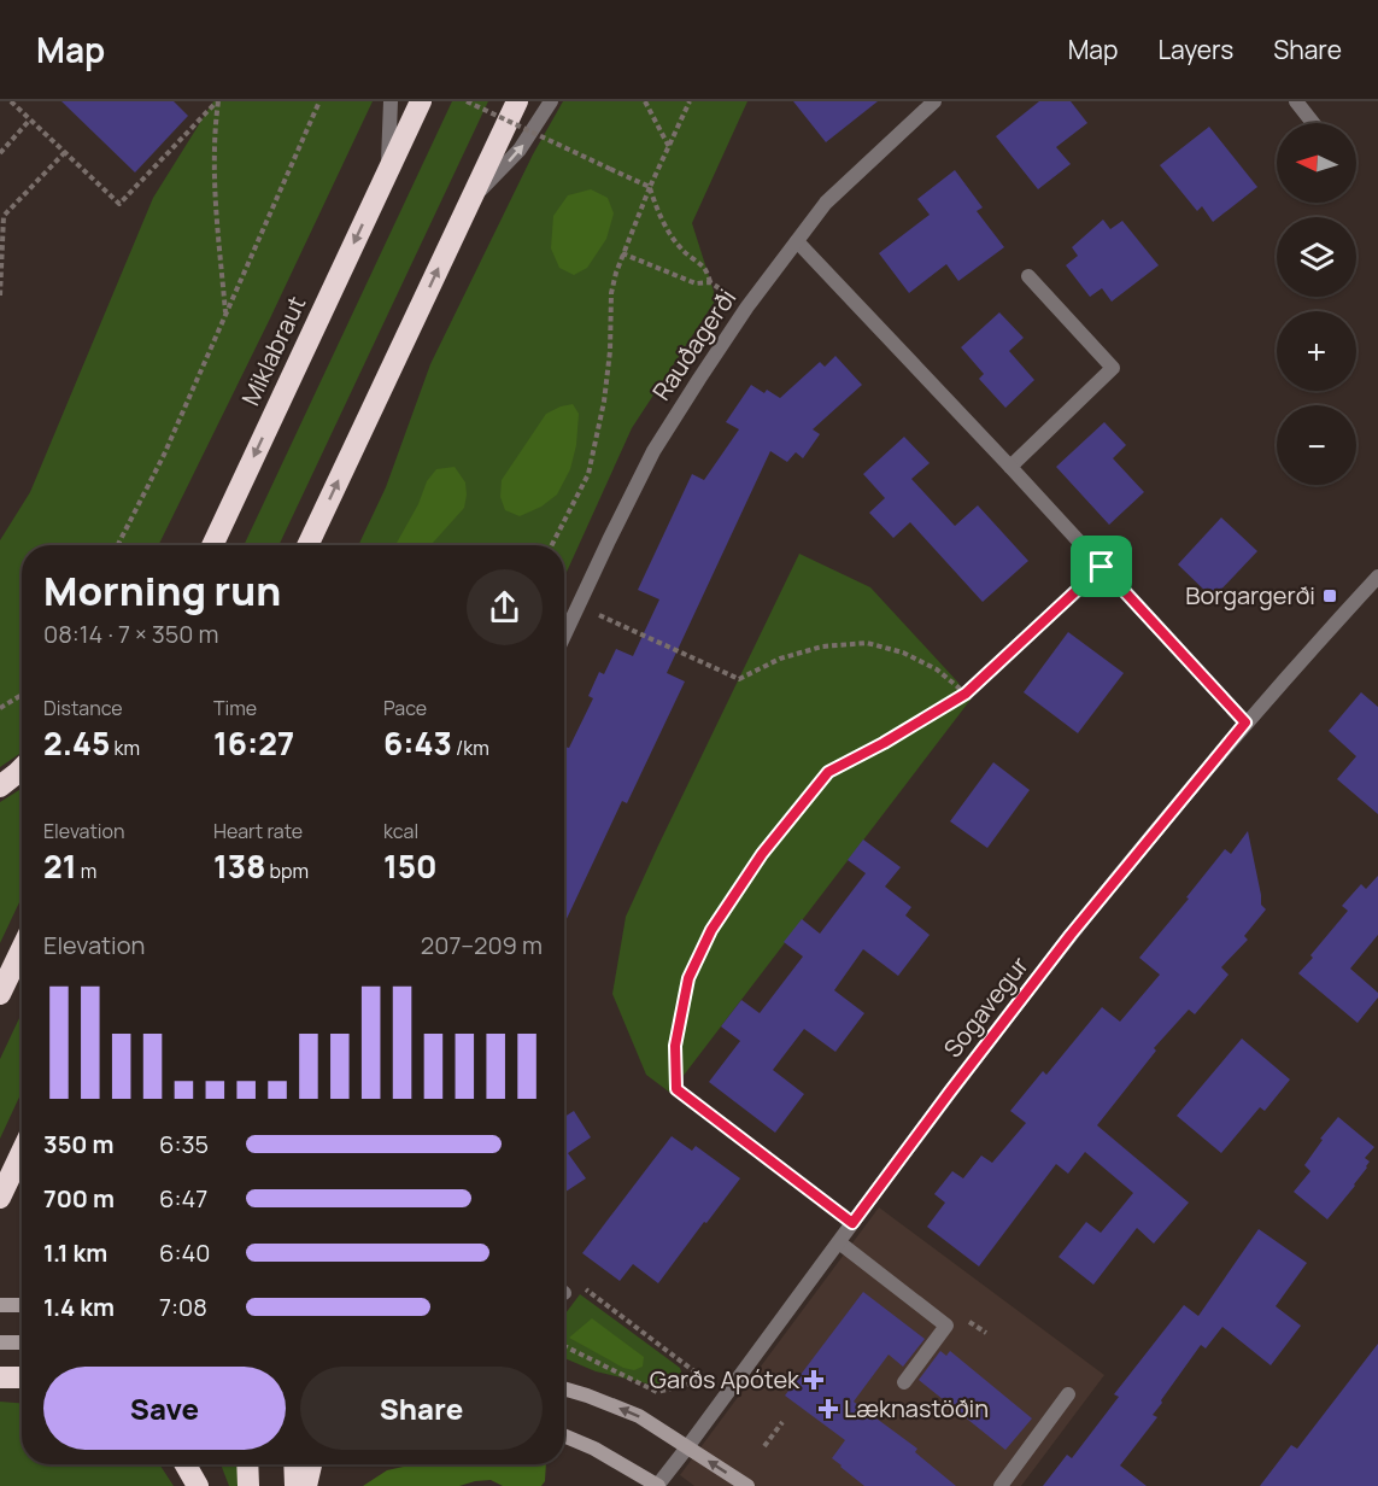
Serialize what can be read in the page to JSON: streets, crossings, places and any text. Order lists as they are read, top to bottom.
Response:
{
  "streets": {
    "highway": ["Miklabraut"],
    "street": ["Rauðagerði", "Sogavegur"]
  },
  "one_way": ["Miklabraut"],
  "places": {
    "transit": ["Borgargerði"],
    "health": ["Garðs Apótek", "Læknastöðin"]
  },
  "north": "left",
  "page": {
    "header": "Map",
    "nav": ["Map", "Layers", "Share"],
    "map_buttons": ["+", "−"],
    "heading": ["Morning run", "08:14 · 7 × 350 m"],
    "stats": [
      ["Distance", "2.45 km"],
      ["Time", "16:27"],
      ["Pace", "6:43 /km"],
      ["Elevation", "21 m"],
      ["Heart rate", "138 bpm"],
      ["kcal", "150"]
    ],
    "chart": ["Elevation", "207–209 m"],
    "list": [
      {
        "name": "350 m",
        "note": "6:35"
      },
      {
        "name": "700 m",
        "note": "6:47"
      },
      {
        "name": "1.1 km",
        "note": "6:40"
      },
      {
        "name": "1.4 km",
        "note": "7:08"
      }
    ],
    "buttons": ["Save", "Share"]
  }
}
